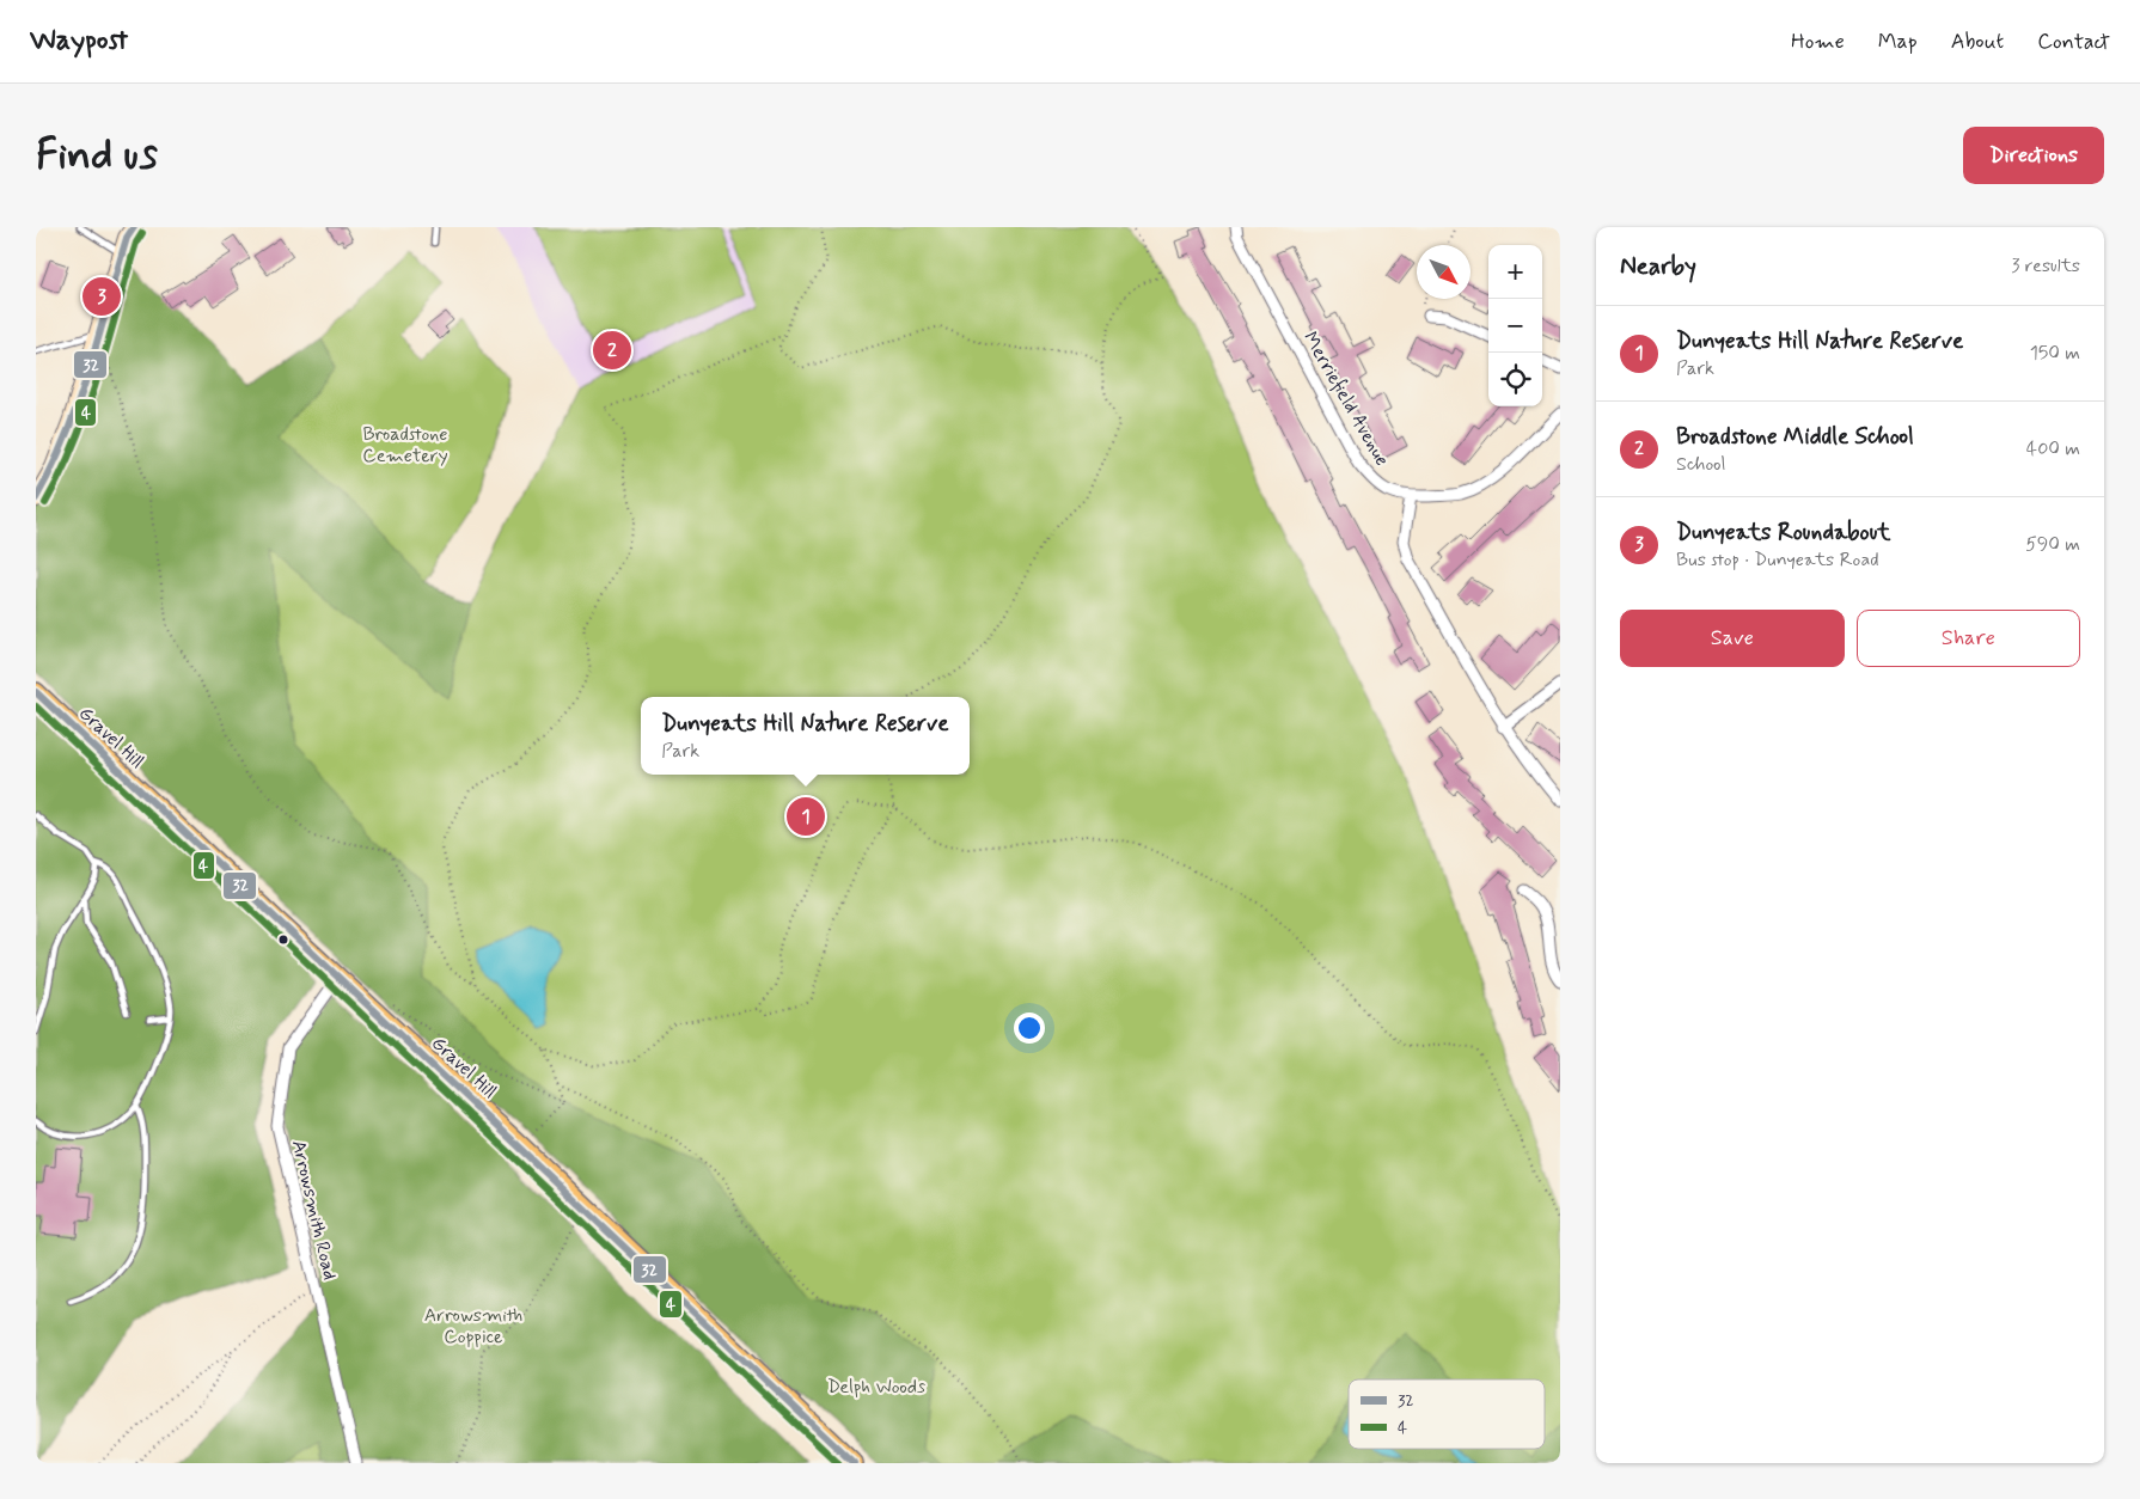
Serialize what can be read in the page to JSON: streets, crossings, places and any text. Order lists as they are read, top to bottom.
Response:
{
  "streets": {
    "main road": ["Gravel Hill"],
    "street": ["Merriefield Avenue", "Arrowsmith Road"]
  },
  "crossings": [
    ["Gravel Hill", "Arrowsmith Road"]
  ],
  "parks": ["Broadstone Cemetery", "Arrowsmith Coppice", "Delph Woods"],
  "lines": ["transit line 32", "transit line 4"],
  "legend": ["32", "4"],
  "north": "bottom right",
  "page": {
    "header": "Waypost",
    "nav": [
      "Home",
      "Map",
      "About",
      "Contact"
    ],
    "buttons": [
      "Directions",
      ["Save", "Share"]
    ],
    "title": "Find us",
    "heading": ["Nearby", "3 results"],
    "map_buttons": ["+", "−"],
    "pins": ["3", "2", "1"],
    "list": [
      {
        "mark": "1",
        "name": "Dunyeats Hill Nature Reserve",
        "note": "Park",
        "value": "150 m"
      },
      {
        "mark": "2",
        "name": "Broadstone Middle School",
        "note": "School",
        "value": "400 m"
      },
      {
        "mark": "3",
        "name": "Dunyeats Roundabout",
        "note": "Bus stop · Dunyeats Road",
        "value": "590 m"
      }
    ],
    "popup": ["Dunyeats Hill Nature Reserve", "Park"]
  }
}
